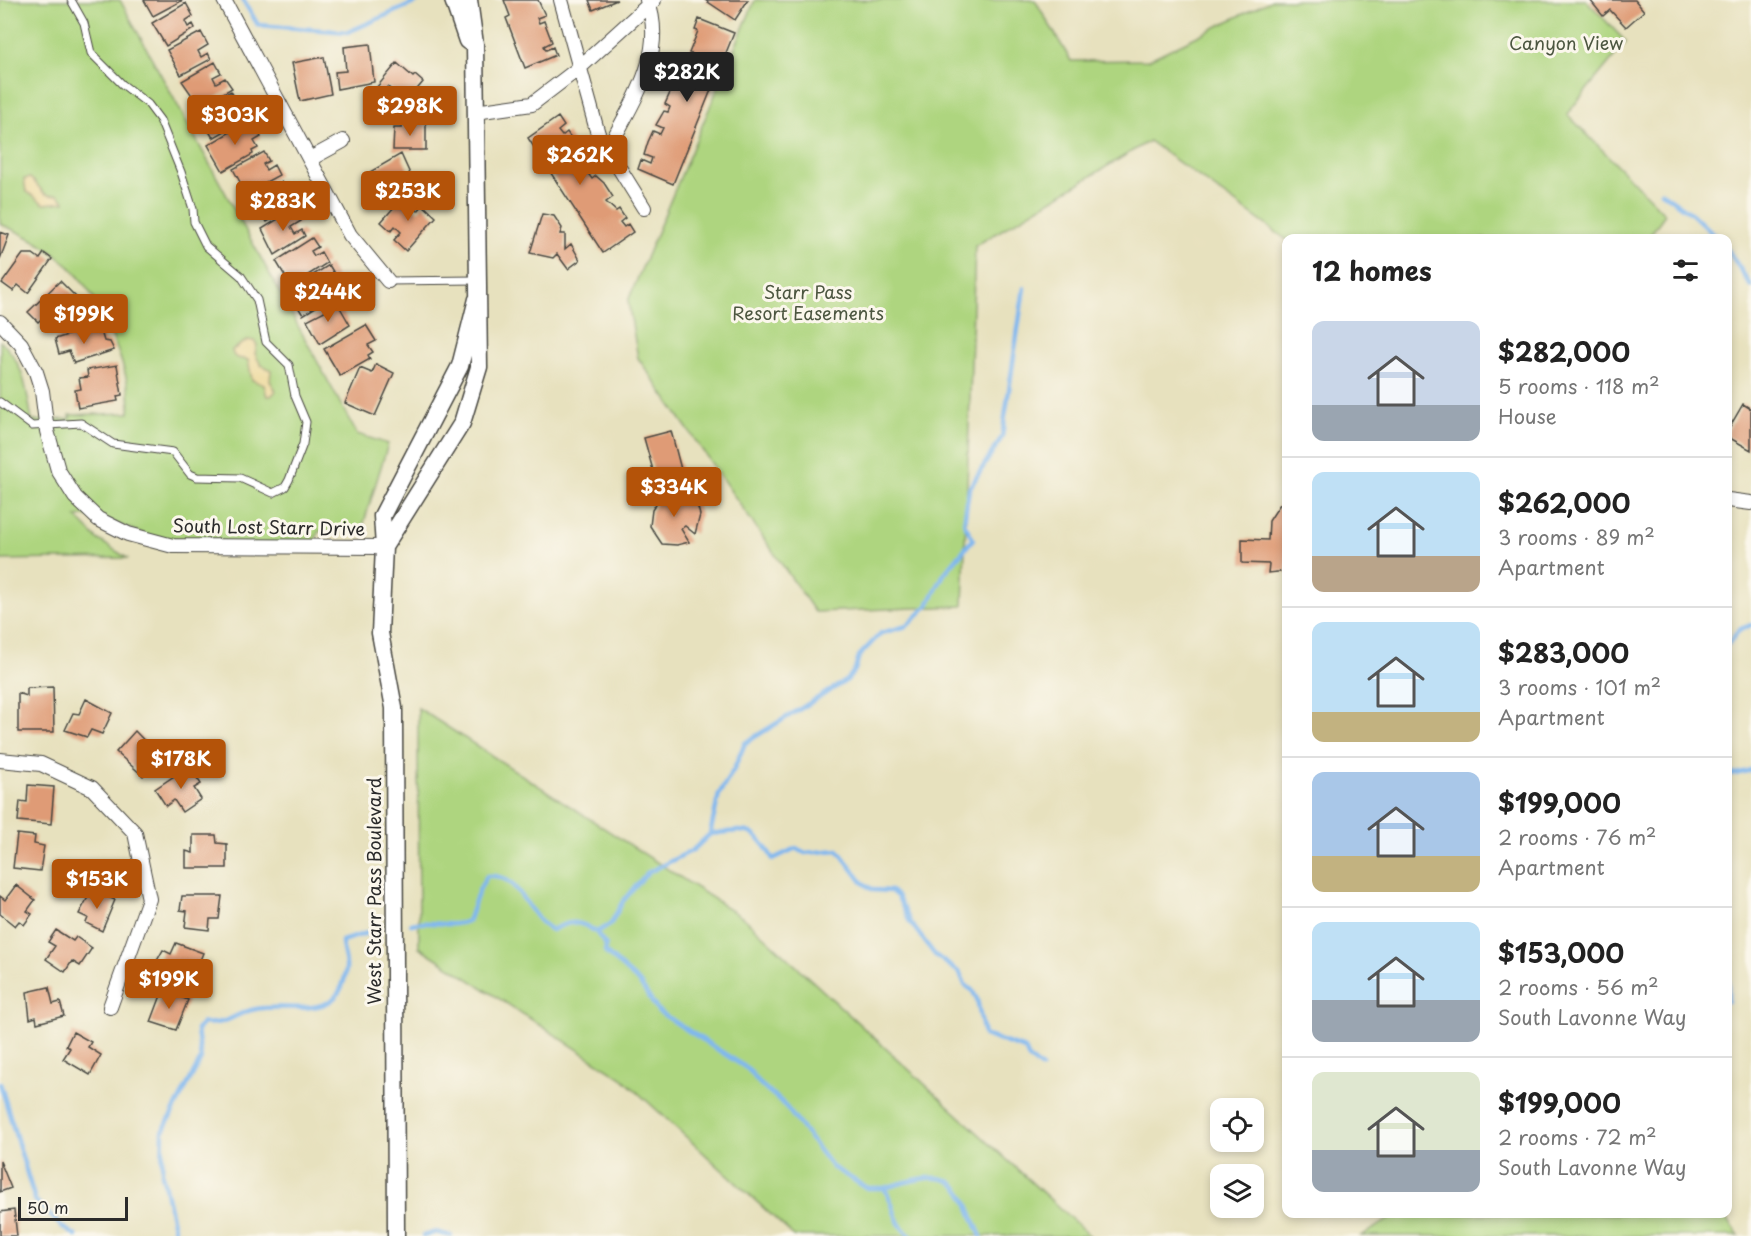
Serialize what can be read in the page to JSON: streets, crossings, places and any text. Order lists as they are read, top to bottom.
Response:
{
  "streets": {
    "street": ["South Lost Starr Drive", "West Starr Pass Boulevard"]
  },
  "crossings": [
    ["South Lost Starr Drive", "West Starr Pass Boulevard"]
  ],
  "parks": ["Canyon View", "Starr Pass Resort Easements"],
  "scale_bar": "50 m",
  "page": {
    "price": [
      "$282K",
      "$298K",
      "$303K",
      "$262K",
      "$253K",
      "$283K",
      "$244K",
      "$199K",
      "$334K",
      "$178K",
      "$153K",
      "$199K"
    ],
    "heading": "12 homes",
    "list": [
      {
        "name": "$282,000",
        "note": "5 rooms · 118 m² · House"
      },
      {
        "name": "$262,000",
        "note": "3 rooms · 89 m² · Apartment"
      },
      {
        "name": "$283,000",
        "note": "3 rooms · 101 m² · Apartment"
      },
      {
        "name": "$199,000",
        "note": "2 rooms · 76 m² · Apartment"
      },
      {
        "name": "$153,000",
        "note": "2 rooms · 56 m² · South Lavonne Way"
      },
      {
        "name": "$199,000",
        "note": "2 rooms · 72 m² · South Lavonne Way"
      }
    ],
    "scale": "50 m"
  }
}
